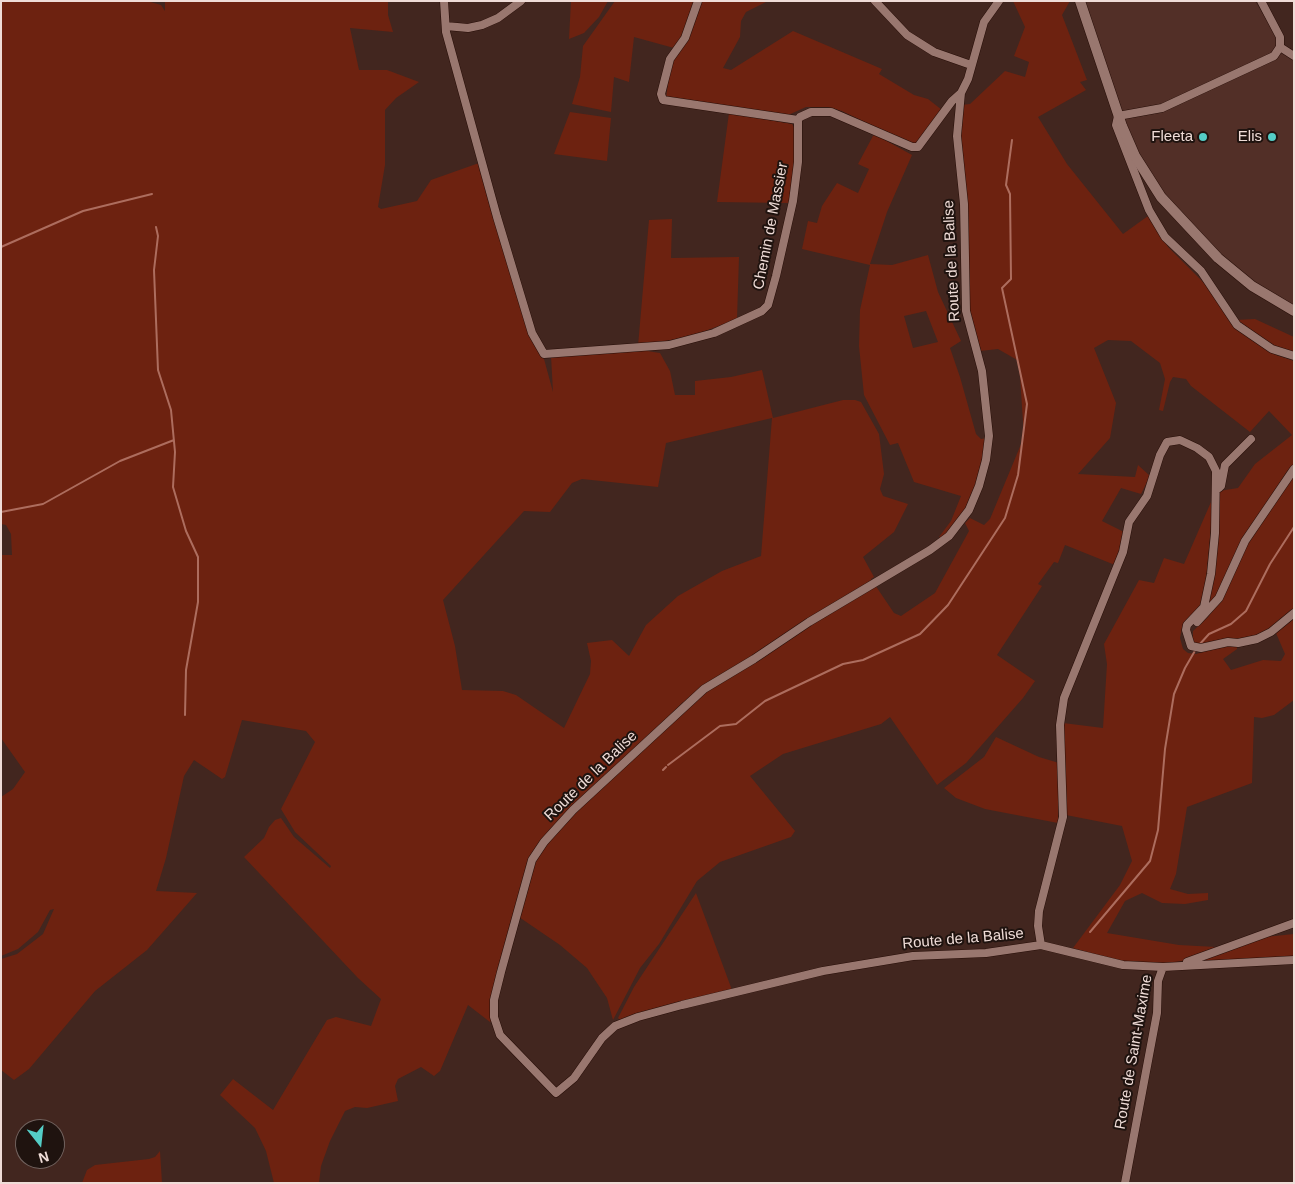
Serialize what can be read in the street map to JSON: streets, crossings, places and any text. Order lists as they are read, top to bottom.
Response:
{
  "streets": {
    "street": ["Chemin de Massier", "Route de la Balise", "Route de Saint-Maxime"]
  },
  "places": ["Fleeta", "Elis"],
  "north": "bottom"
}
